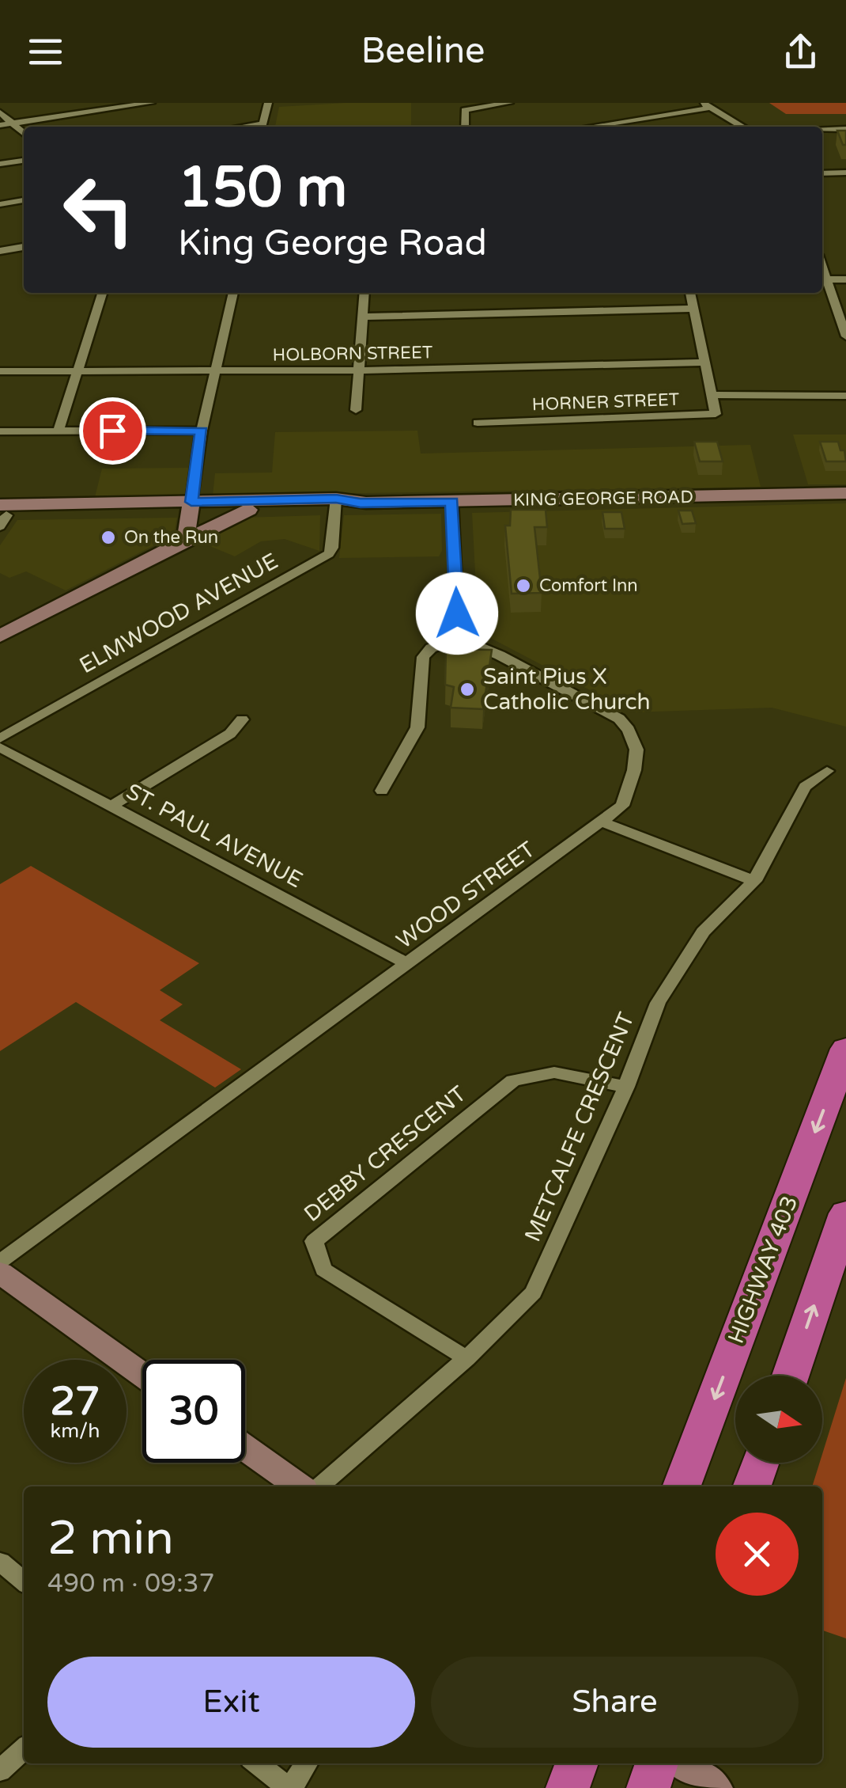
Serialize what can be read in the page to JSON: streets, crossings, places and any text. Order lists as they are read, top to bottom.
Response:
{
  "streets": {
    "highway": ["HIGHWAY 403"],
    "main road": ["KING GEORGE ROAD"],
    "street": [
      "HOLBORN STREET",
      "HORNER STREET",
      "ELMWOOD AVENUE",
      "ST. PAUL AVENUE",
      "WOOD STREET",
      "METCALFE CRESCENT",
      "DEBBY CRESCENT"
    ]
  },
  "crossings": [
    ["KING GEORGE ROAD", "ELMWOOD AVENUE"],
    ["ST. PAUL AVENUE", "WOOD STREET"],
    ["METCALFE CRESCENT", "DEBBY CRESCENT"]
  ],
  "places": ["On the Run", "Comfort Inn", "Saint Pius X Catholic Church"],
  "north": "right",
  "page": {
    "header": "Beeline",
    "turn": ["150 m", "King George Road"],
    "speed": "27 km/h",
    "limit": "30",
    "heading": ["2 min", "490 m · 09:37"],
    "buttons": ["Exit", "Share"]
  }
}
